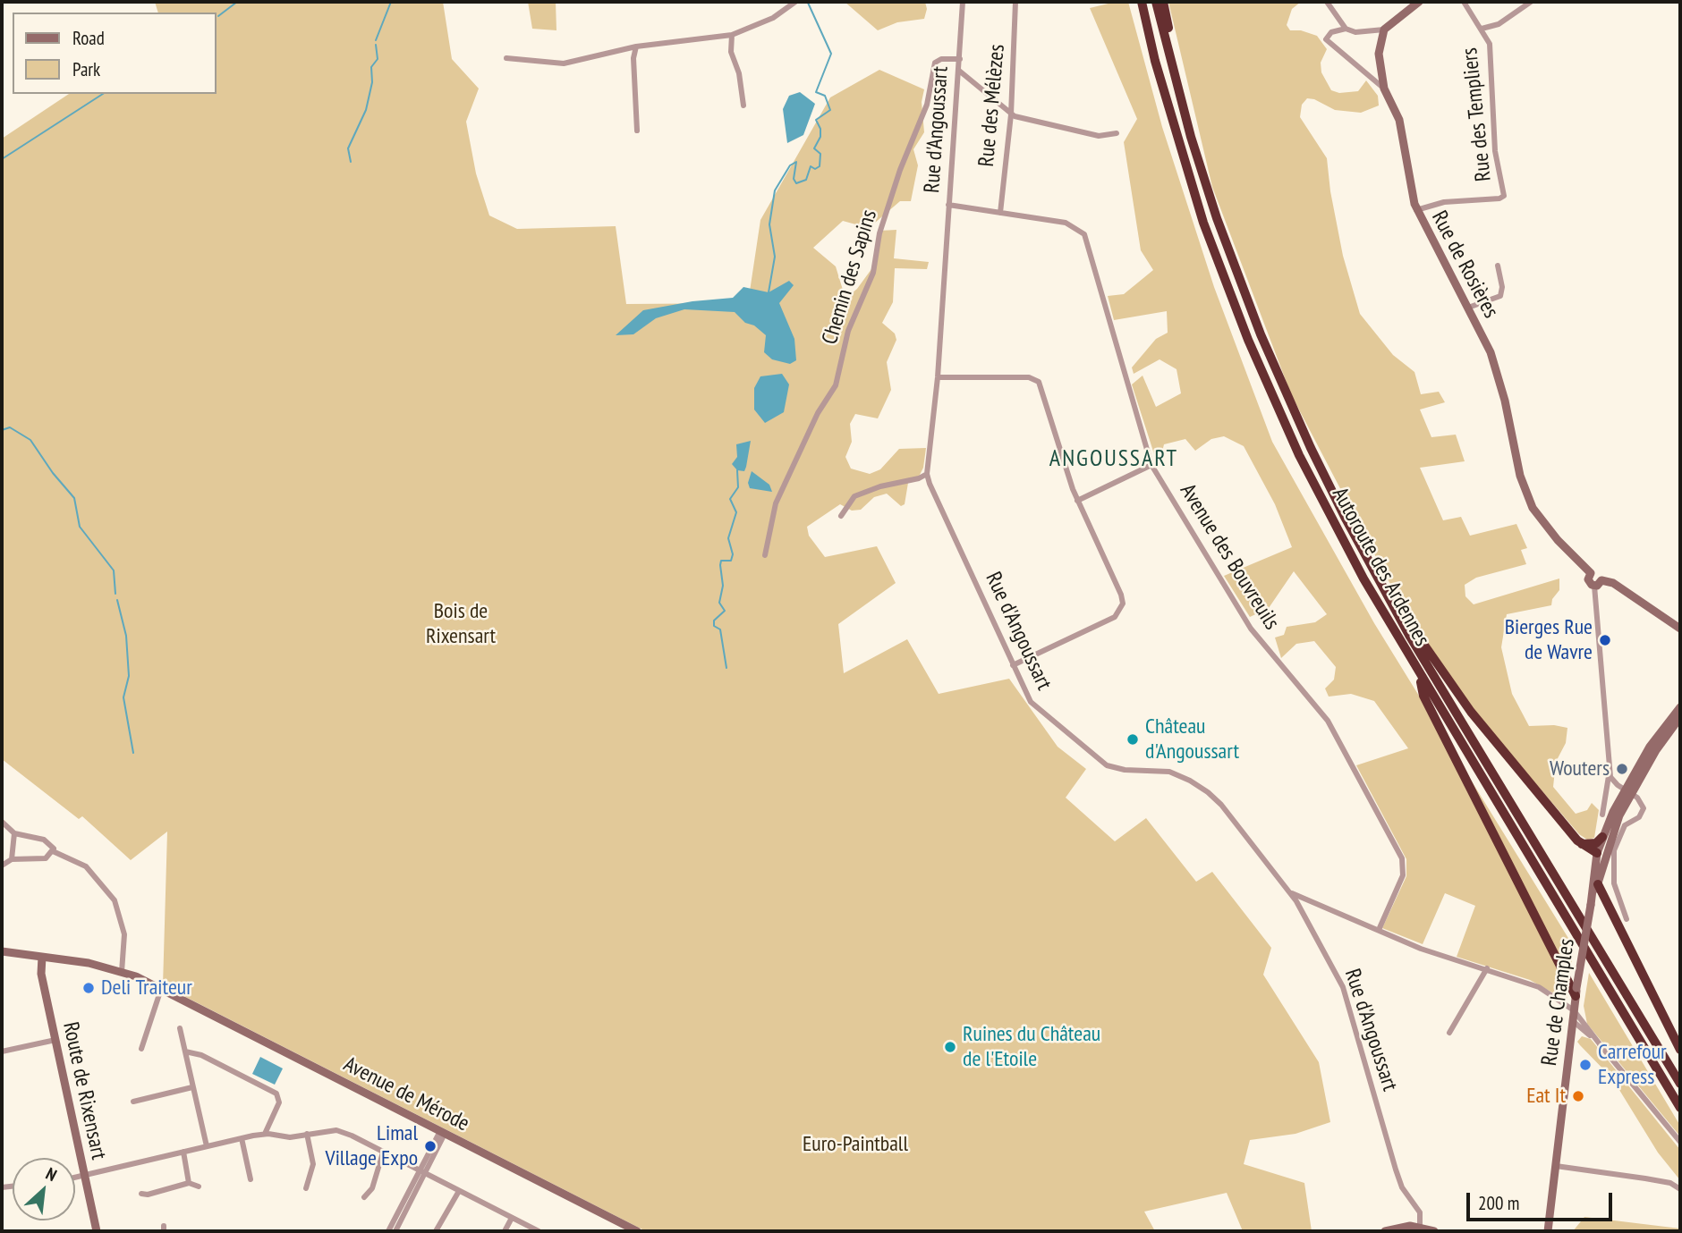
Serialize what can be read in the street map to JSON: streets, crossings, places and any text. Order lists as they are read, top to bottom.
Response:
{
  "streets": {
    "highway": ["Autoroute des Ardennes"],
    "street": [
      "Rue des Mélèzes",
      "Rue des Templiers",
      "Rue d'Angoussart",
      "Rue de Rosières",
      "Chemin des Sapins",
      "Avenue des Bouvreuils",
      "Rue de Champles",
      "Route de Rixensart",
      "Avenue de Mérode"
    ]
  },
  "crossings": [
    ["Rue des Mélèzes", "Avenue des Bouvreuils"],
    ["Rue des Templiers", "Rue de Rosières"],
    ["Rue d'Angoussart", "Chemin des Sapins"],
    ["Rue d'Angoussart", "Avenue des Bouvreuils"],
    ["Route de Rixensart", "Avenue de Mérode"]
  ],
  "districts": ["ANGOUSSART"],
  "parks": ["Bois de Rixensart", "Euro-Paintball"],
  "places": [
    "Bierges Rue de Wavre",
    "Château d'Angoussart",
    "Wouters",
    "Deli Traiteur",
    "Ruines du Château de l'Etoile",
    "Carrefour Express",
    "Eat It",
    "Limal Village Expo"
  ],
  "legend": ["Road", "Park"],
  "scale_bar": "200 m",
  "north": "top right"
}
